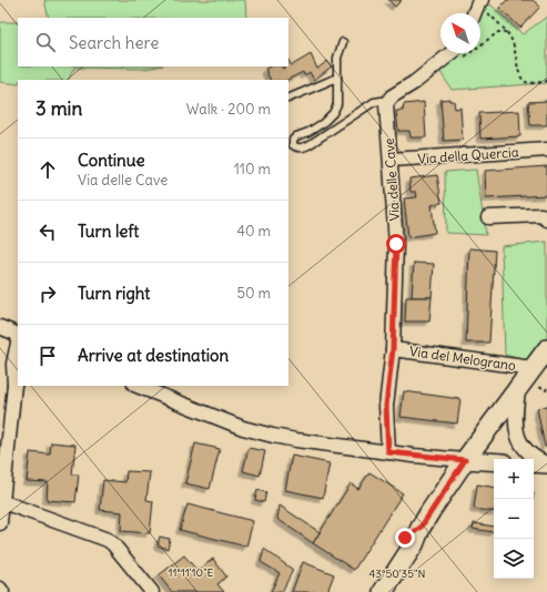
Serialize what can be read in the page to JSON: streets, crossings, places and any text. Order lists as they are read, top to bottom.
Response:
{
  "streets": {
    "street": ["Via della Quercia", "Via delle Cave", "Via del Melograno"]
  },
  "crossings": [
    ["Via della Quercia", "Via delle Cave"],
    ["Via delle Cave", "Via del Melograno"]
  ],
  "north": "top left",
  "page": {
    "search": "Search here",
    "heading": ["3 min", "Walk · 200 m"],
    "list": [
      ["Continue", "Via delle Cave", "110 m"],
      ["Turn left", "40 m"],
      ["Turn right", "50 m"],
      "Arrive at destination"
    ],
    "map_buttons": ["+", "−"]
  },
  "coordinates": ["11°11'10\"E", "43°50'35\"N"]
}
